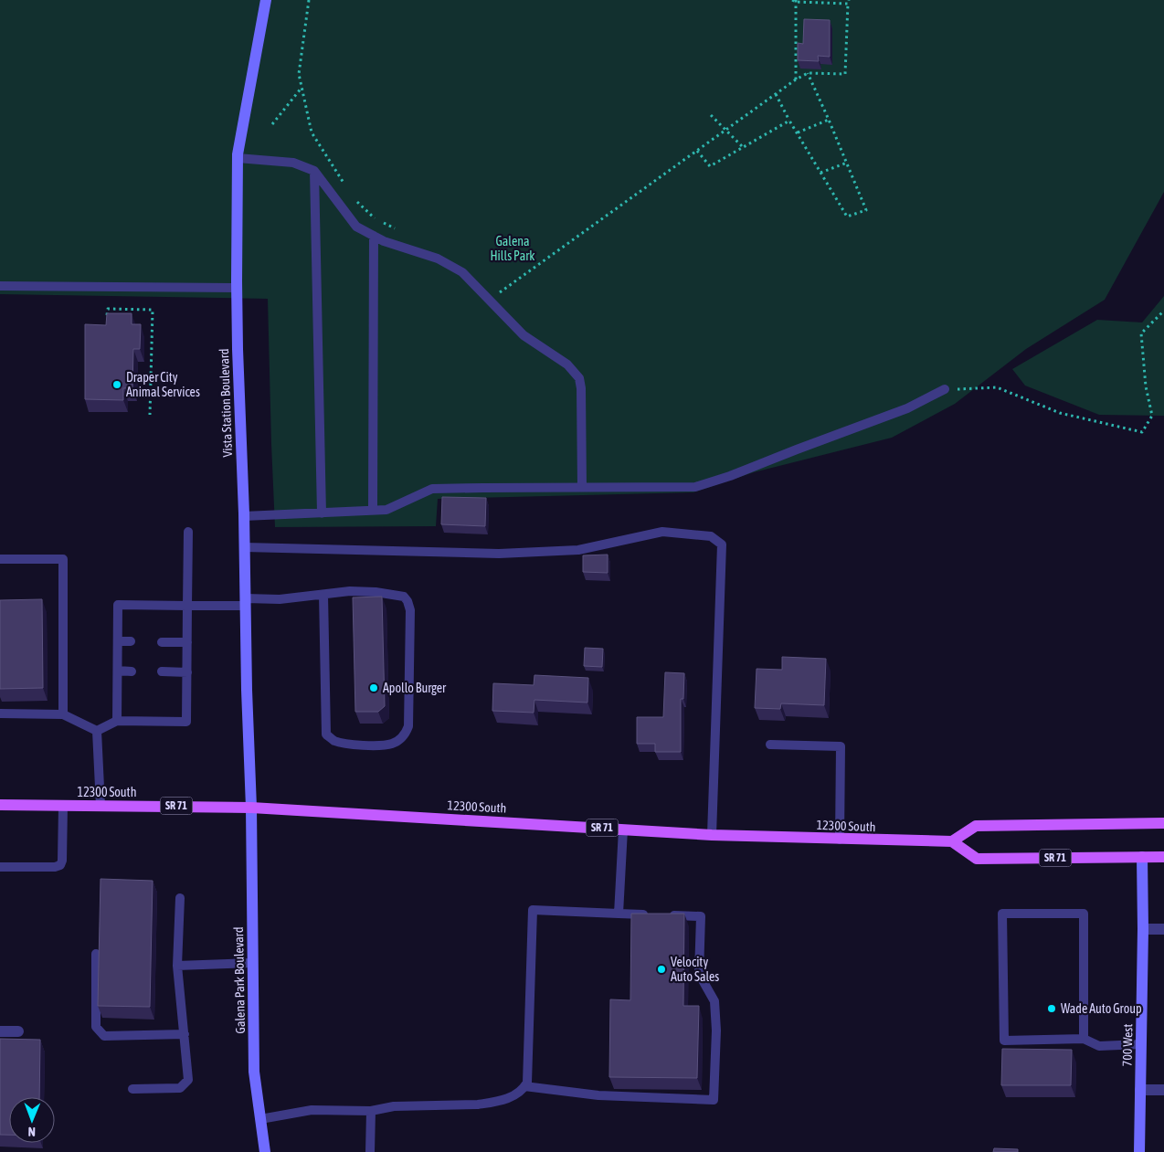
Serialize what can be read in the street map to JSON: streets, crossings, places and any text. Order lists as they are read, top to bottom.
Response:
{
  "streets": {
    "main road": ["12300 South", "SR 71"],
    "street": ["Vista Station Boulevard", "Galena Park Boulevard", "700 West"]
  },
  "crossings": [
    ["Vista Station Boulevard", "12300 South"],
    ["Vista Station Boulevard", "Galena Park Boulevard"],
    ["12300 South", "SR 71"],
    ["12300 South", "Galena Park Boulevard"],
    ["SR 71", "700 West"]
  ],
  "parks": ["Galena Hills Park"],
  "places": [
    "Draper City Animal Services",
    "Apollo Burger",
    "Velocity Auto Sales",
    "Wade Auto Group"
  ],
  "north": "bottom"
}
